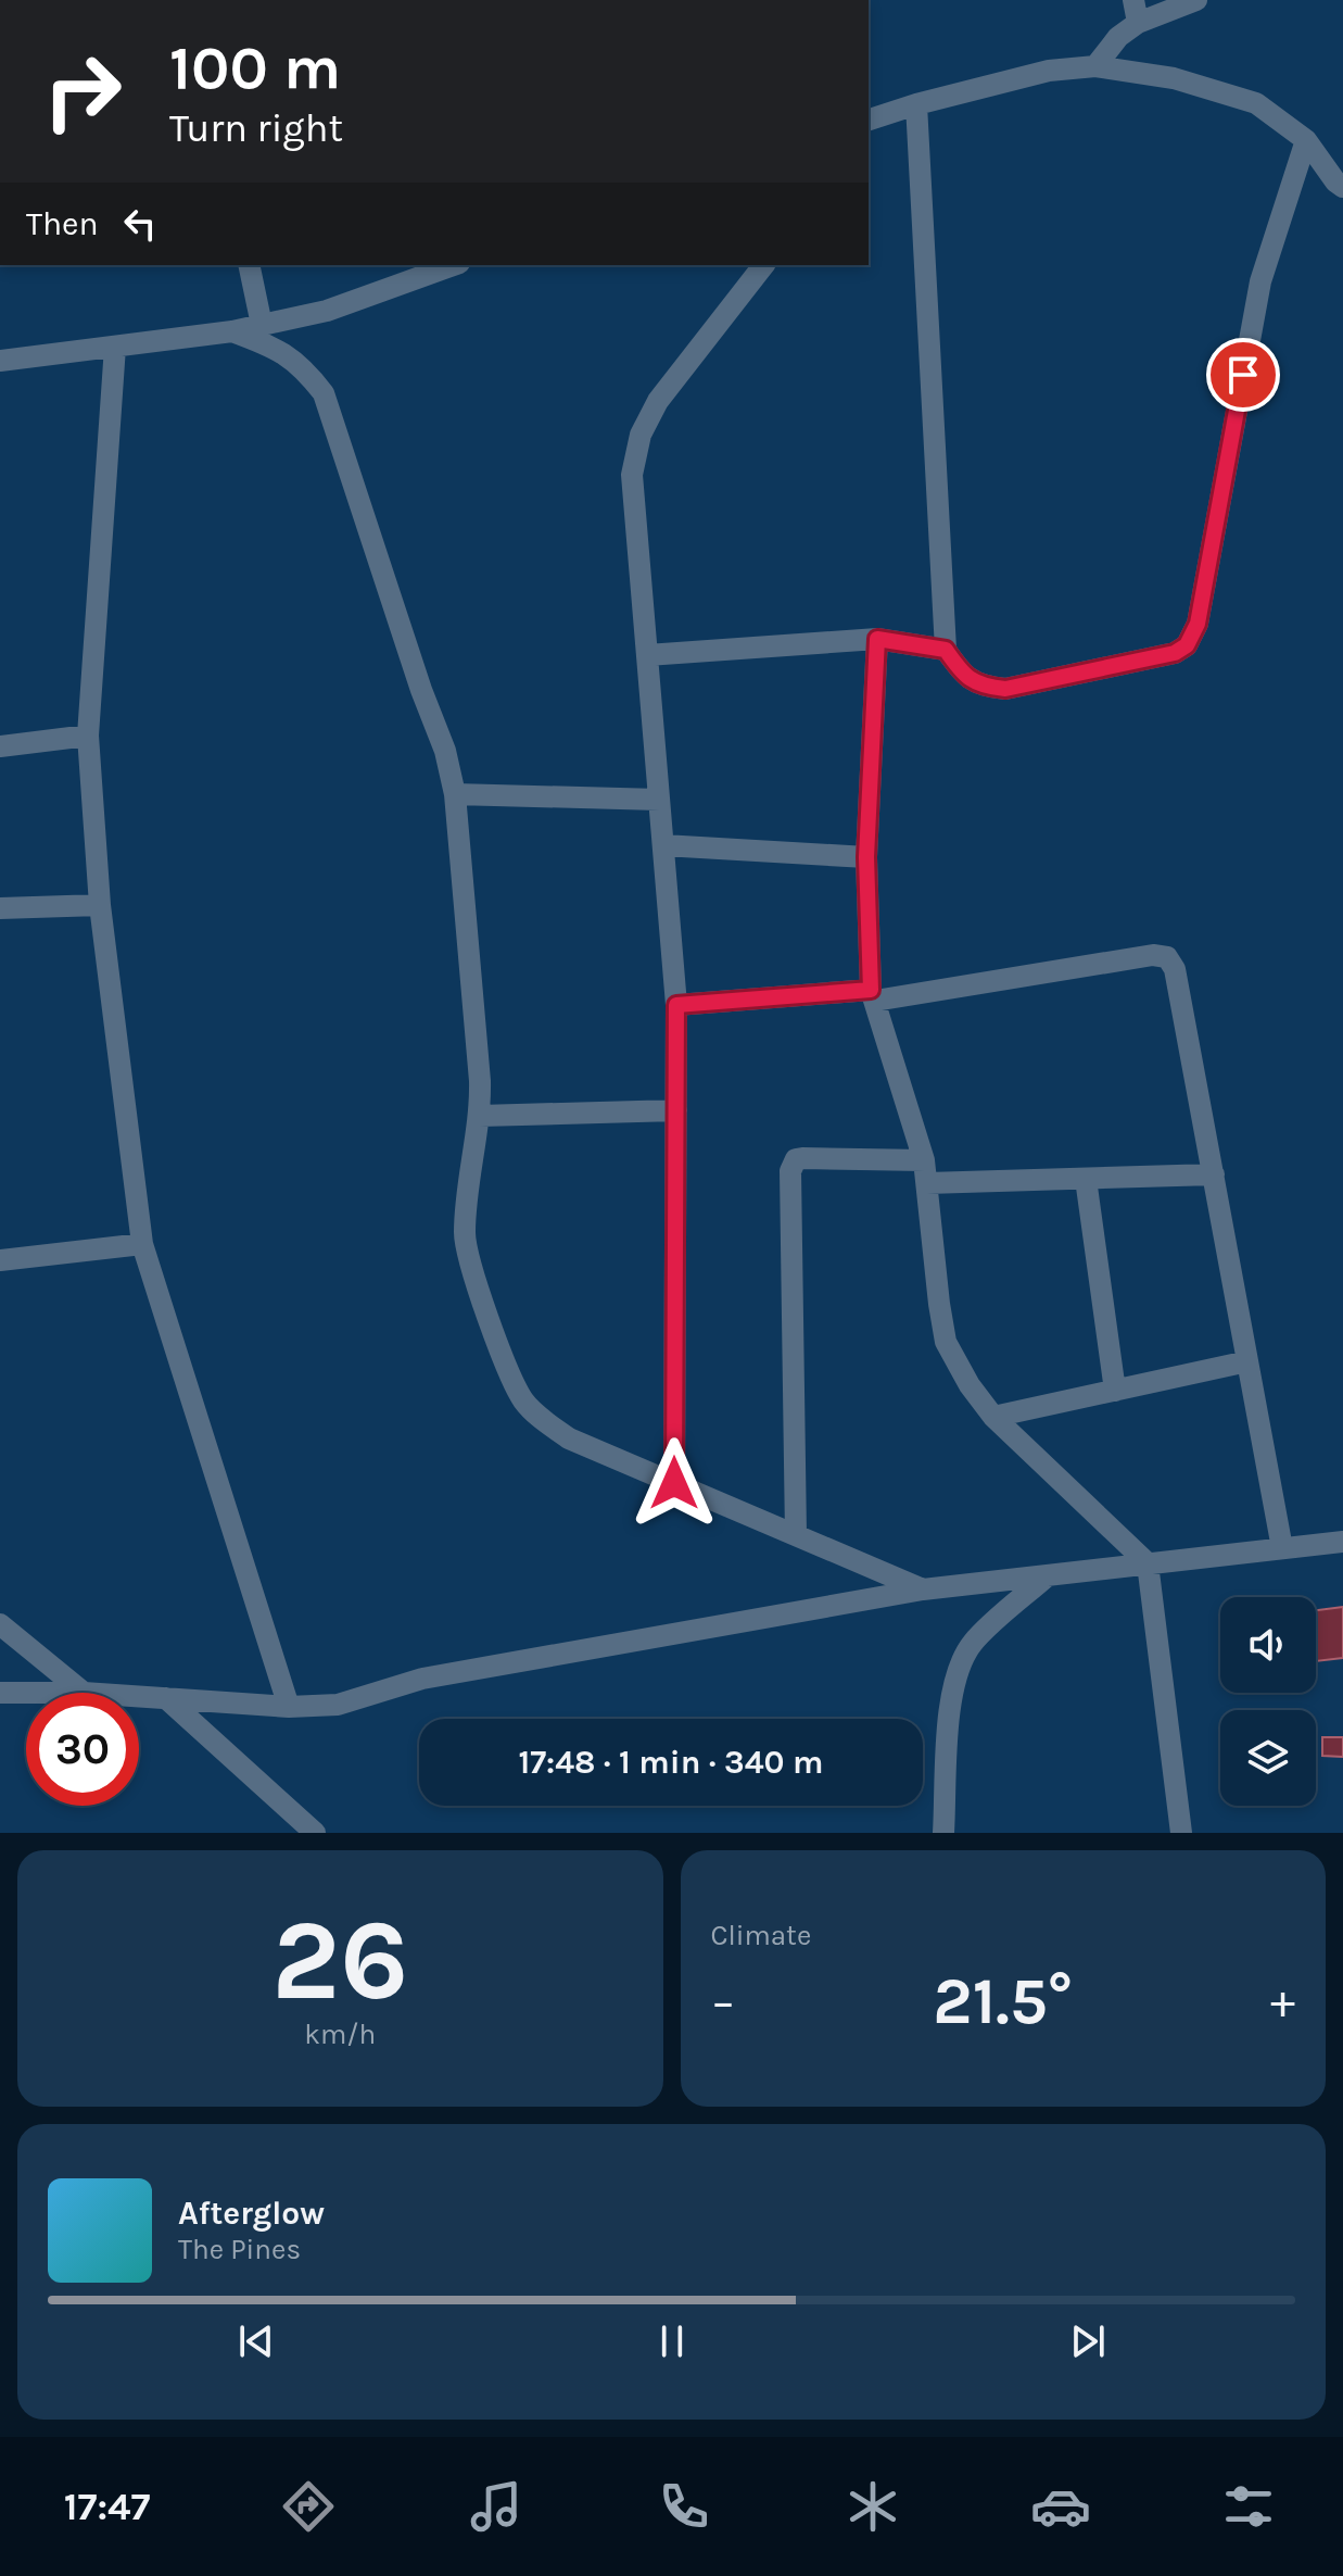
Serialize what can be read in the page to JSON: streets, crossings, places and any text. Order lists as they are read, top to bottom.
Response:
{
  "page": {
    "turn": ["100 m", "Turn right"],
    "then": "Then",
    "limit": "30",
    "trip": "17:48 · 1 min · 340 m",
    "tile": [
      ["26", "km/h"],
      "Climate"
    ],
    "heat": ["−", "21.5°", "+"],
    "song": ["Afterglow", "The Pines"],
    "tabs": "17:47"
  }
}
